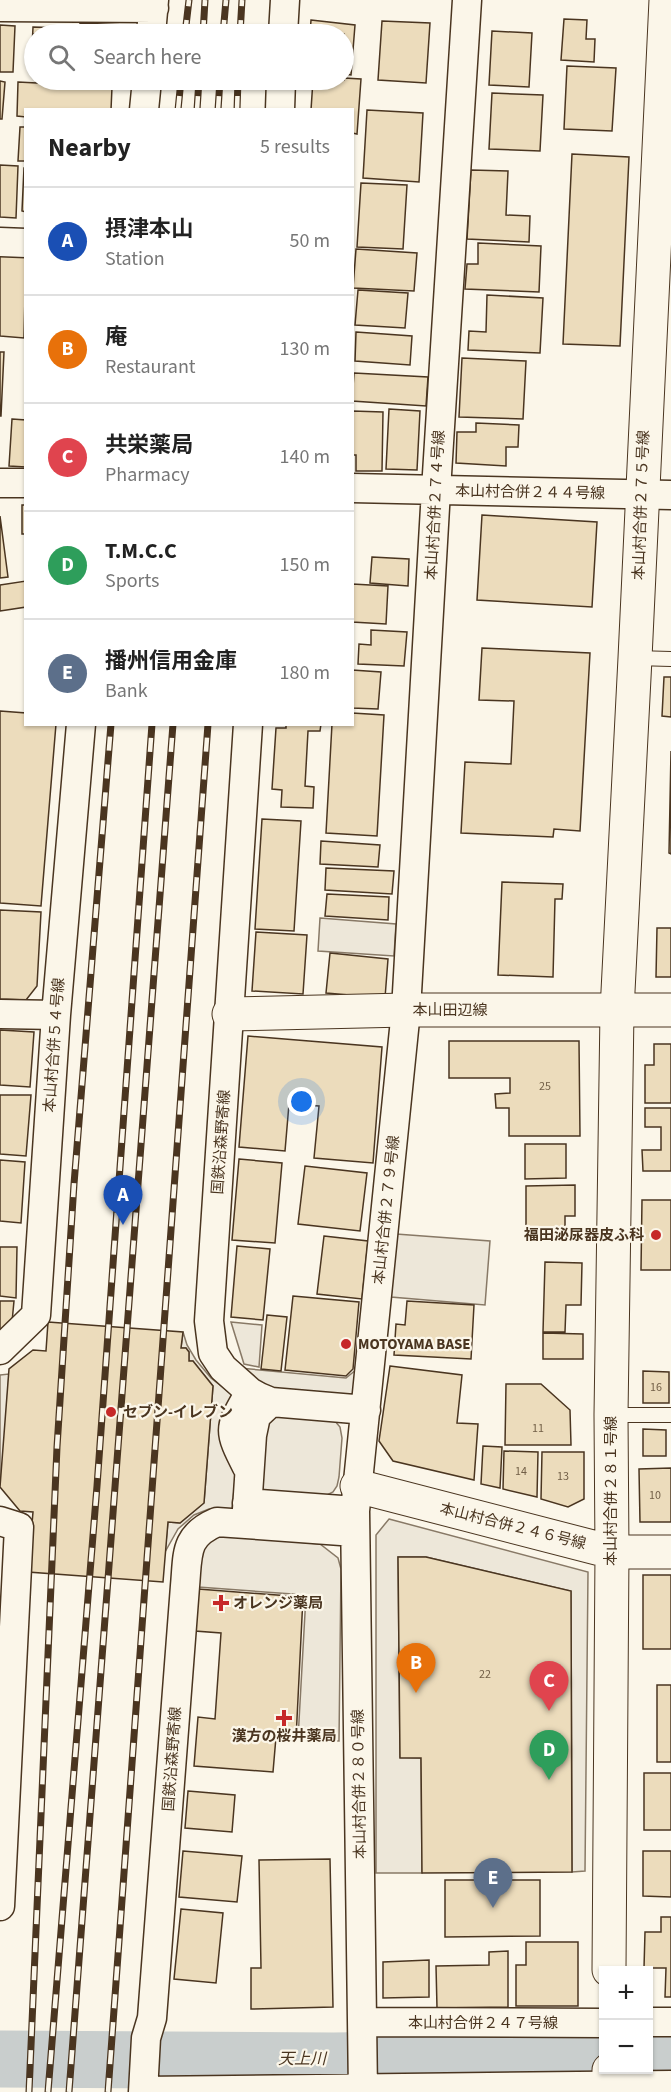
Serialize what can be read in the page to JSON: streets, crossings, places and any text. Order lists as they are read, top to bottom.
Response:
{
  "streets": {
    "street": [
      "本山村合併２４４号線",
      "本山村合併２７４号線",
      "本山村合併２７５号線",
      "本山田辺線",
      "本山村合併５４号線",
      "国鉄沿森野寄線",
      "本山村合併２７９号線",
      "本山村合併２８１号線",
      "本山村合併２４６号線",
      "本山村合併２８０号線",
      "本山村合併２４７号線"
    ]
  },
  "crossings": [
    ["本山村合併２４４号線", "本山村合併２７４号線"],
    ["本山村合併２４４号線", "本山村合併２７５号線"],
    ["本山村合併２７４号線", "本山田辺線"],
    ["本山村合併２７４号線", "本山村合併２７９号線"],
    ["本山村合併２７５号線", "本山田辺線"],
    ["本山村合併２７５号線", "本山村合併２８１号線"],
    ["本山田辺線", "国鉄沿森野寄線"],
    ["本山田辺線", "本山村合併２７９号線"],
    ["本山田辺線", "本山村合併２８１号線"],
    ["国鉄沿森野寄線", "本山村合併２７９号線"],
    ["国鉄沿森野寄線", "本山村合併２４６号線"],
    ["国鉄沿森野寄線", "本山村合併２８０号線"],
    ["本山村合併２７９号線", "本山村合併２４６号線"],
    ["本山村合併２７９号線", "本山村合併２８０号線"],
    ["本山村合併２８１号線", "本山村合併２４６号線"],
    ["本山村合併２４６号線", "本山村合併２８０号線"],
    ["本山村合併２８０号線", "本山村合併２４７号線"]
  ],
  "water": ["天上川"],
  "places": {
    "other": ["福田泌尿器皮ふ科", "MOTOYAMA BASE", "セブン-イレブン"],
    "health": ["オレンジ薬局", "漢方の桜井薬局"]
  },
  "house_numbers": [
    "25",
    "16",
    "11",
    "14",
    "13",
    "10",
    "22"
  ],
  "page": {
    "search": "Search here",
    "heading": ["Nearby", "5 results"],
    "list": [
      {
        "mark": "A",
        "name": "摂津本山",
        "note": "Station",
        "value": "50 m"
      },
      {
        "mark": "B",
        "name": "庵",
        "note": "Restaurant",
        "value": "130 m"
      },
      {
        "mark": "C",
        "name": "共栄薬局",
        "note": "Pharmacy",
        "value": "140 m"
      },
      {
        "mark": "D",
        "name": "T.M.C.C",
        "note": "Sports",
        "value": "150 m"
      },
      {
        "mark": "E",
        "name": "播州信用金庫",
        "note": "Bank",
        "value": "180 m"
      }
    ],
    "pins": [
      "A",
      "B",
      "C",
      "D",
      "E"
    ],
    "map_buttons": ["+", "−"]
  }
}
